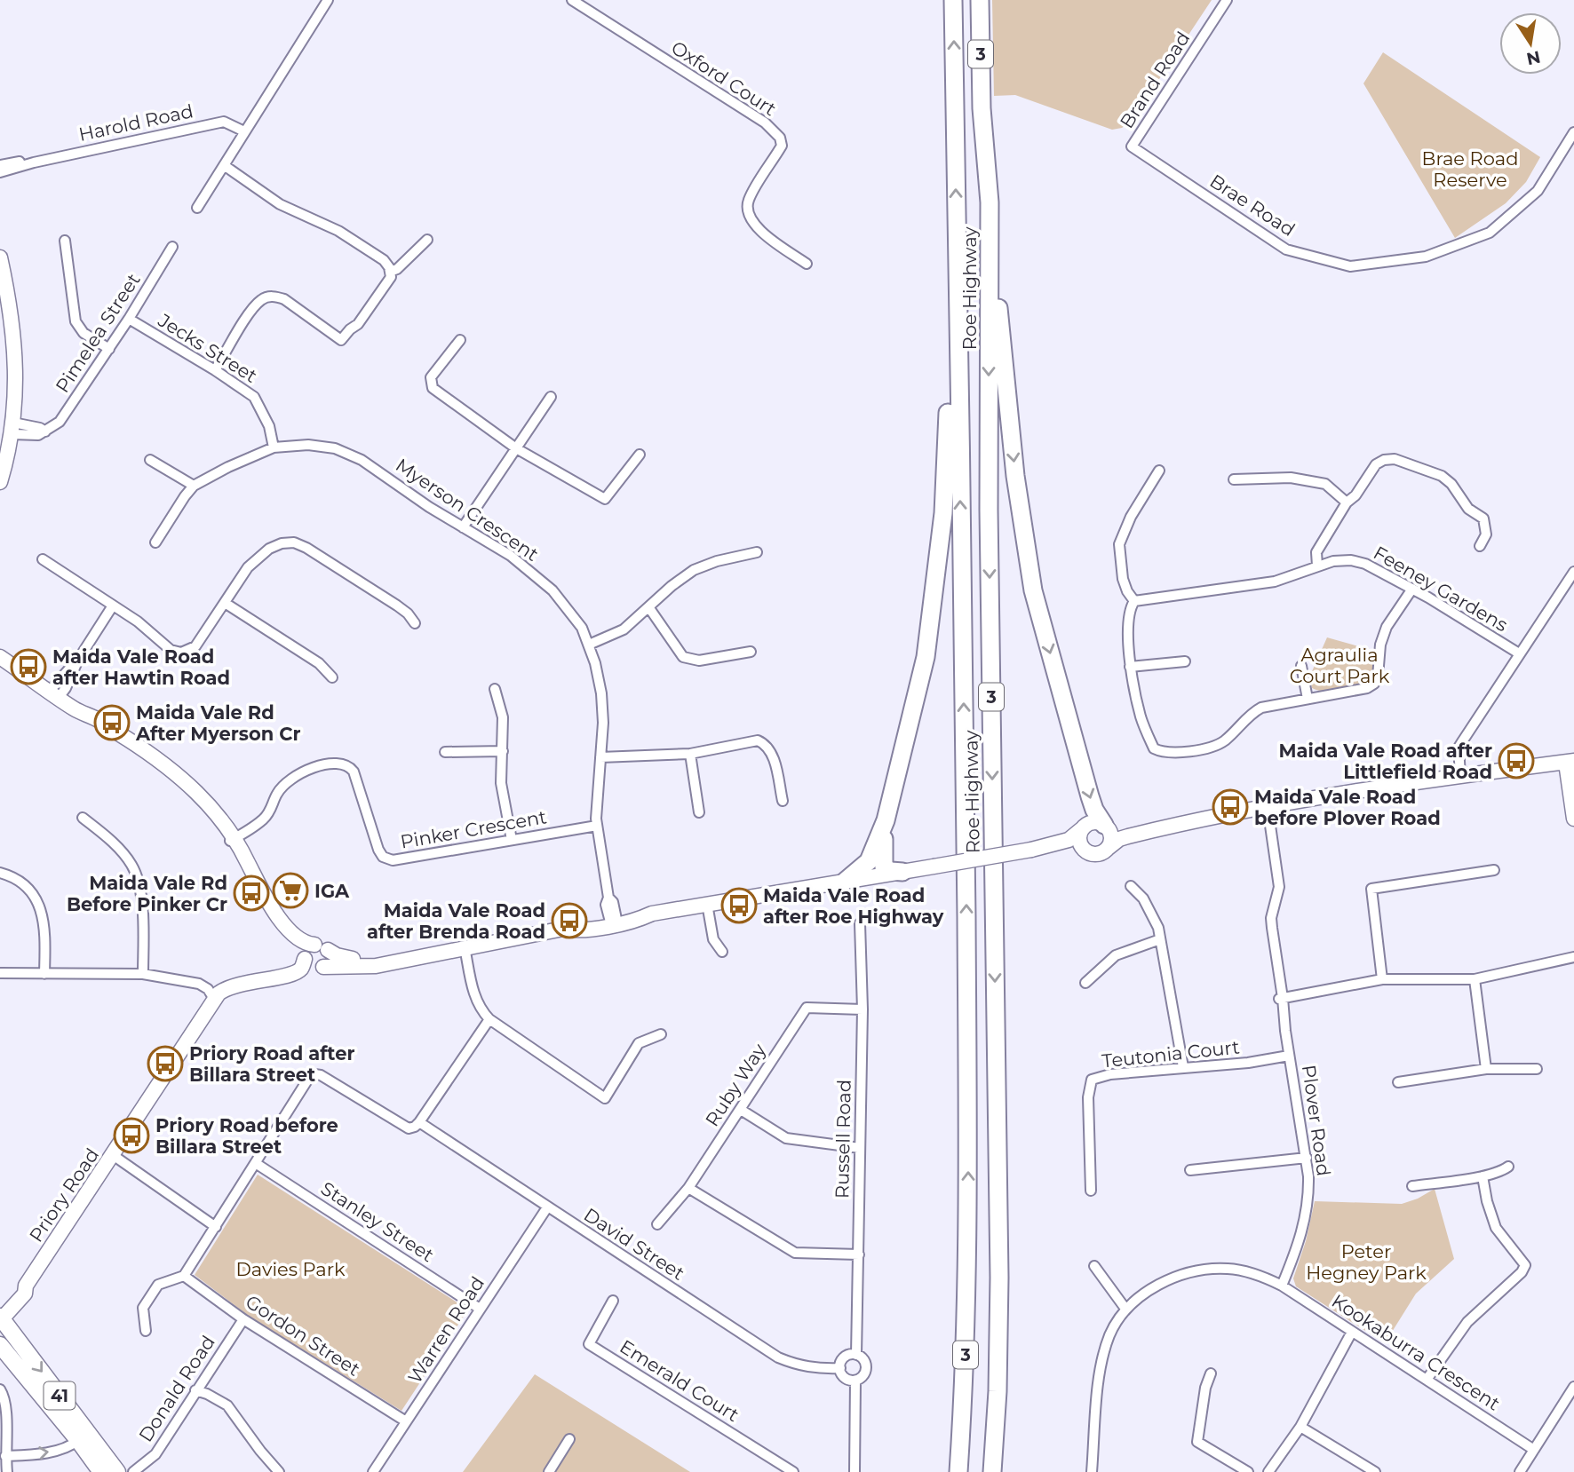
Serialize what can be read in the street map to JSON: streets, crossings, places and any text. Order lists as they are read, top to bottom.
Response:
{
  "streets": {
    "highway": ["3", "Roe Highway"],
    "main road": ["Priory Road", "41"],
    "street": [
      "Oxford Court",
      "Brand Road",
      "Harold Road",
      "Brae Road",
      "Pimelea Street",
      "Jecks Street",
      "Myerson Crescent",
      "Feeney Gardens",
      "Pinker Crescent",
      "Teutonia Court",
      "Ruby Way",
      "Plover Road",
      "Russell Road",
      "Stanley Street",
      "David Street",
      "Warren Road",
      "Gordon Street",
      "Kookaburra Crescent",
      "Emerald Court",
      "Donald Road"
    ]
  },
  "crossings": [
    ["Brand Road", "Brae Road"],
    ["Pimelea Street", "Jecks Street"],
    ["Jecks Street", "Myerson Crescent"],
    ["Myerson Crescent", "Pinker Crescent"],
    ["Teutonia Court", "Plover Road"],
    ["Ruby Way", "Russell Road"],
    ["Plover Road", "Kookaburra Crescent"],
    ["Russell Road", "David Street"],
    ["Priory Road", "41"],
    ["Stanley Street", "Warren Road"],
    ["David Street", "Warren Road"],
    ["Warren Road", "Gordon Street"],
    ["Gordon Street", "Donald Road"]
  ],
  "parks": [
    "Brae Road Reserve",
    "Agraulia Court Park",
    "Peter Hegney Park",
    "Davies Park"
  ],
  "places": {
    "bus stop": [
      "Maida Vale Road after Hawtin Road",
      "Maida Vale Rd After Myerson Cr",
      "Maida Vale Road after Littlefield Road",
      "Maida Vale Road before Plover Road",
      "Maida Vale Rd Before Pinker Cr",
      "Maida Vale Road after Roe Highway",
      "Maida Vale Road after Brenda Road",
      "Priory Road after Billara Street",
      "Priory Road before Billara Street"
    ],
    "supermarket": ["IGA"]
  },
  "north": "bottom"
}
